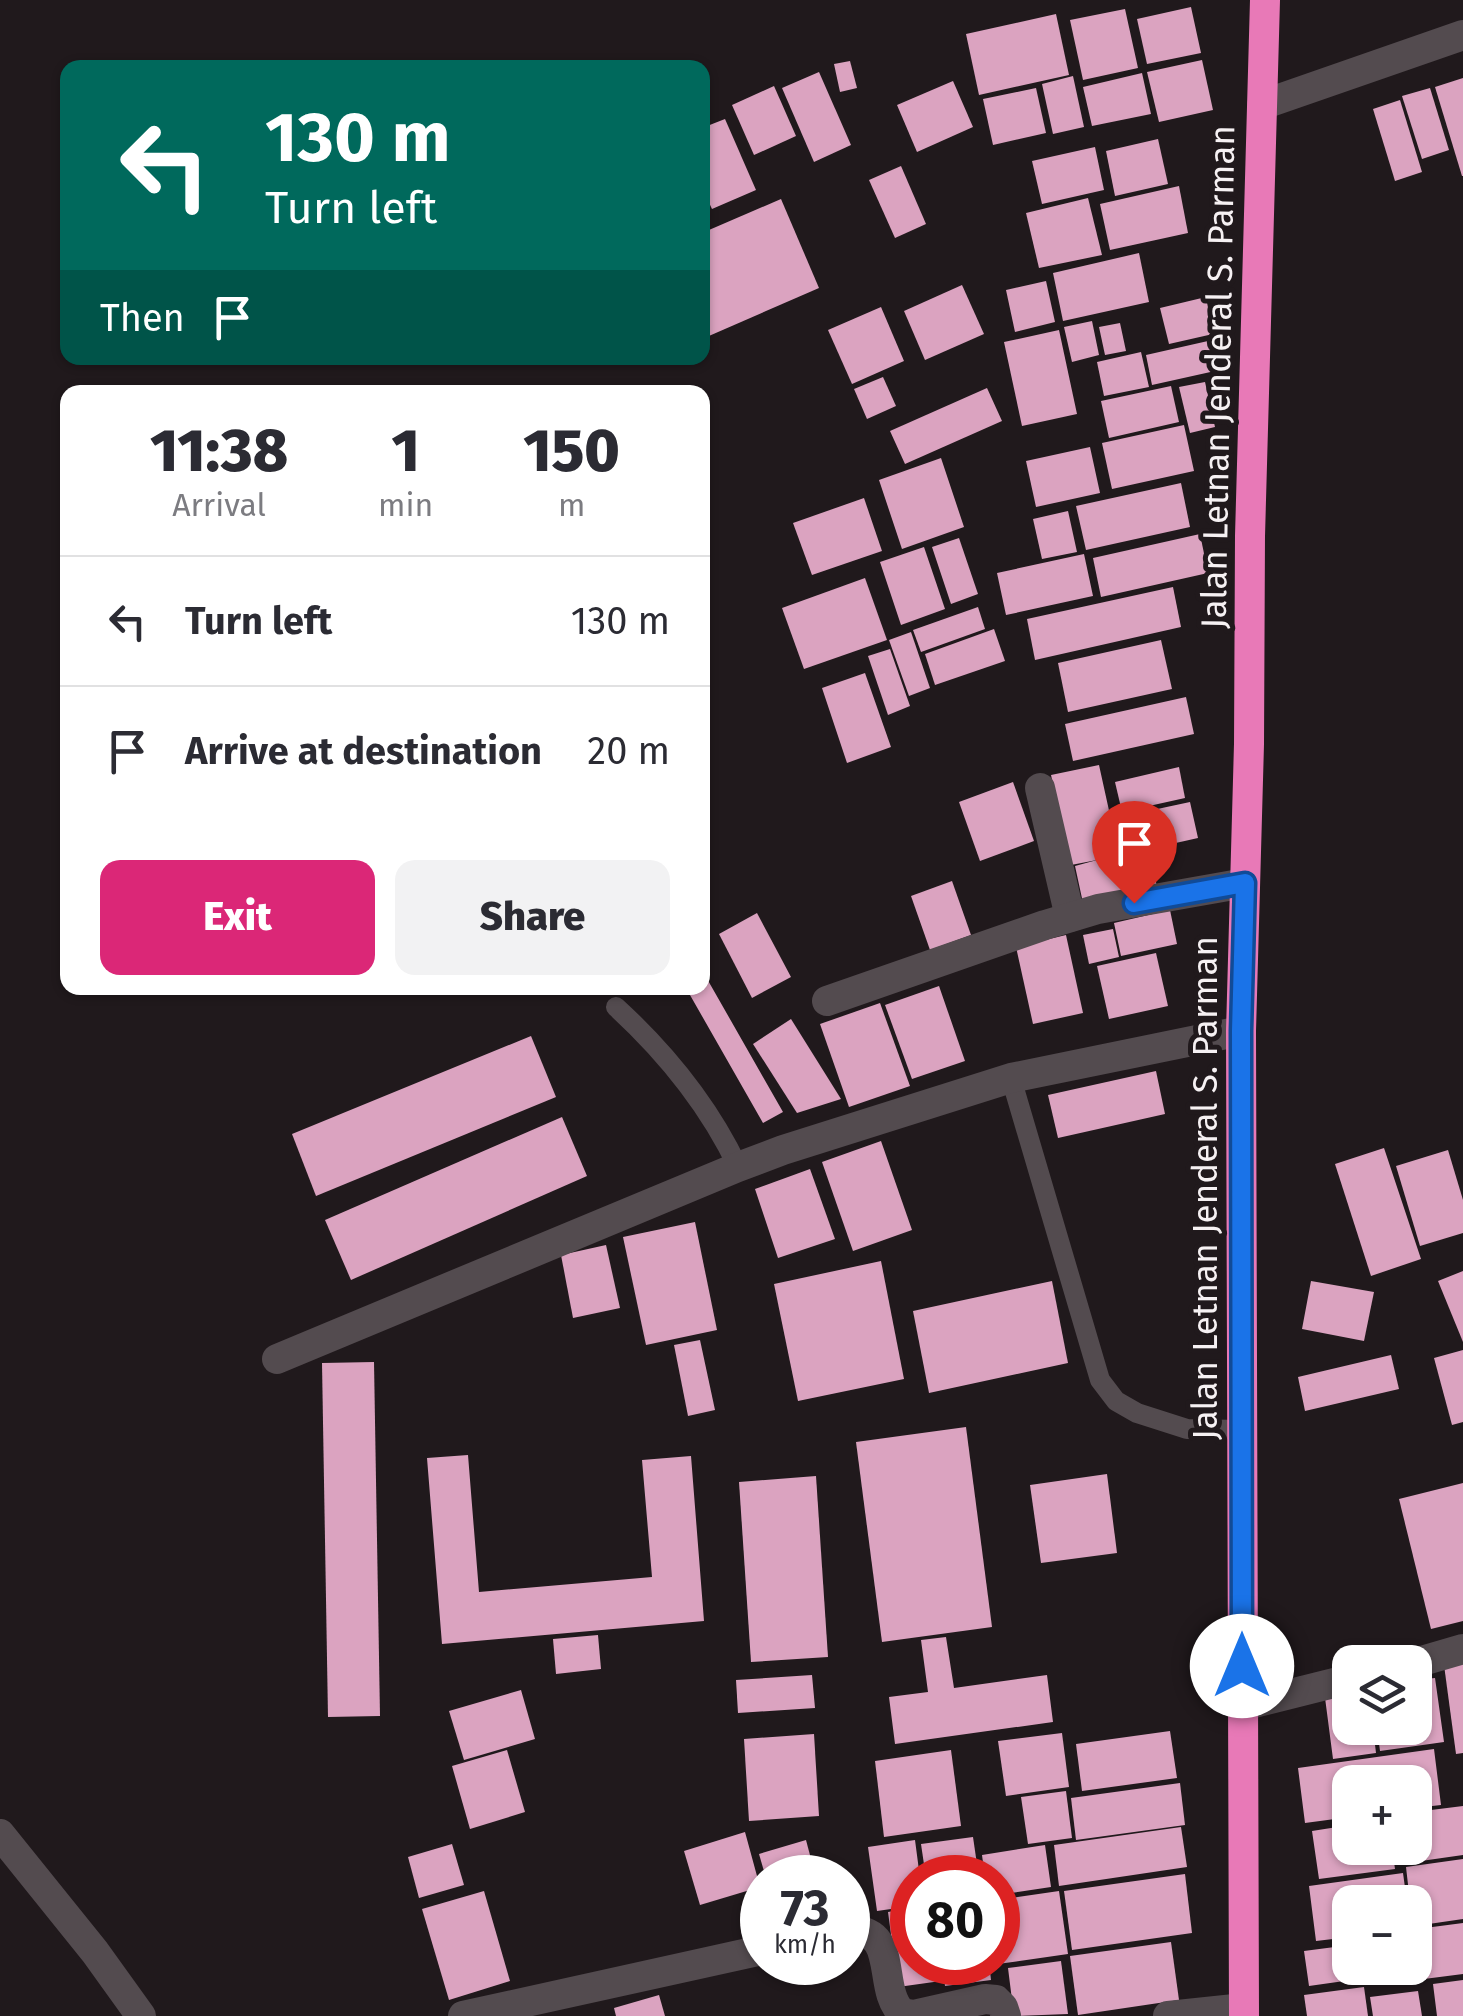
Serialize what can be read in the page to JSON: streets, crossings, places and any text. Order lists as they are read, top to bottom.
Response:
{
  "streets": {
    "highway": ["Jalan Letnan Jenderal S. Parman"]
  },
  "page": {
    "turn": ["130 m", "Turn left"],
    "then": "Then",
    "eta": [
      "11:38",
      "Arrival",
      "1",
      "min",
      "150",
      "m"
    ],
    "list": [
      {
        "name": "Turn left",
        "value": "130 m"
      },
      {
        "name": "Arrive at destination",
        "value": "20 m"
      }
    ],
    "buttons": ["Exit", "Share"],
    "map_buttons": ["+", "−"],
    "speed": "73 km/h",
    "limit": "80"
  }
}
